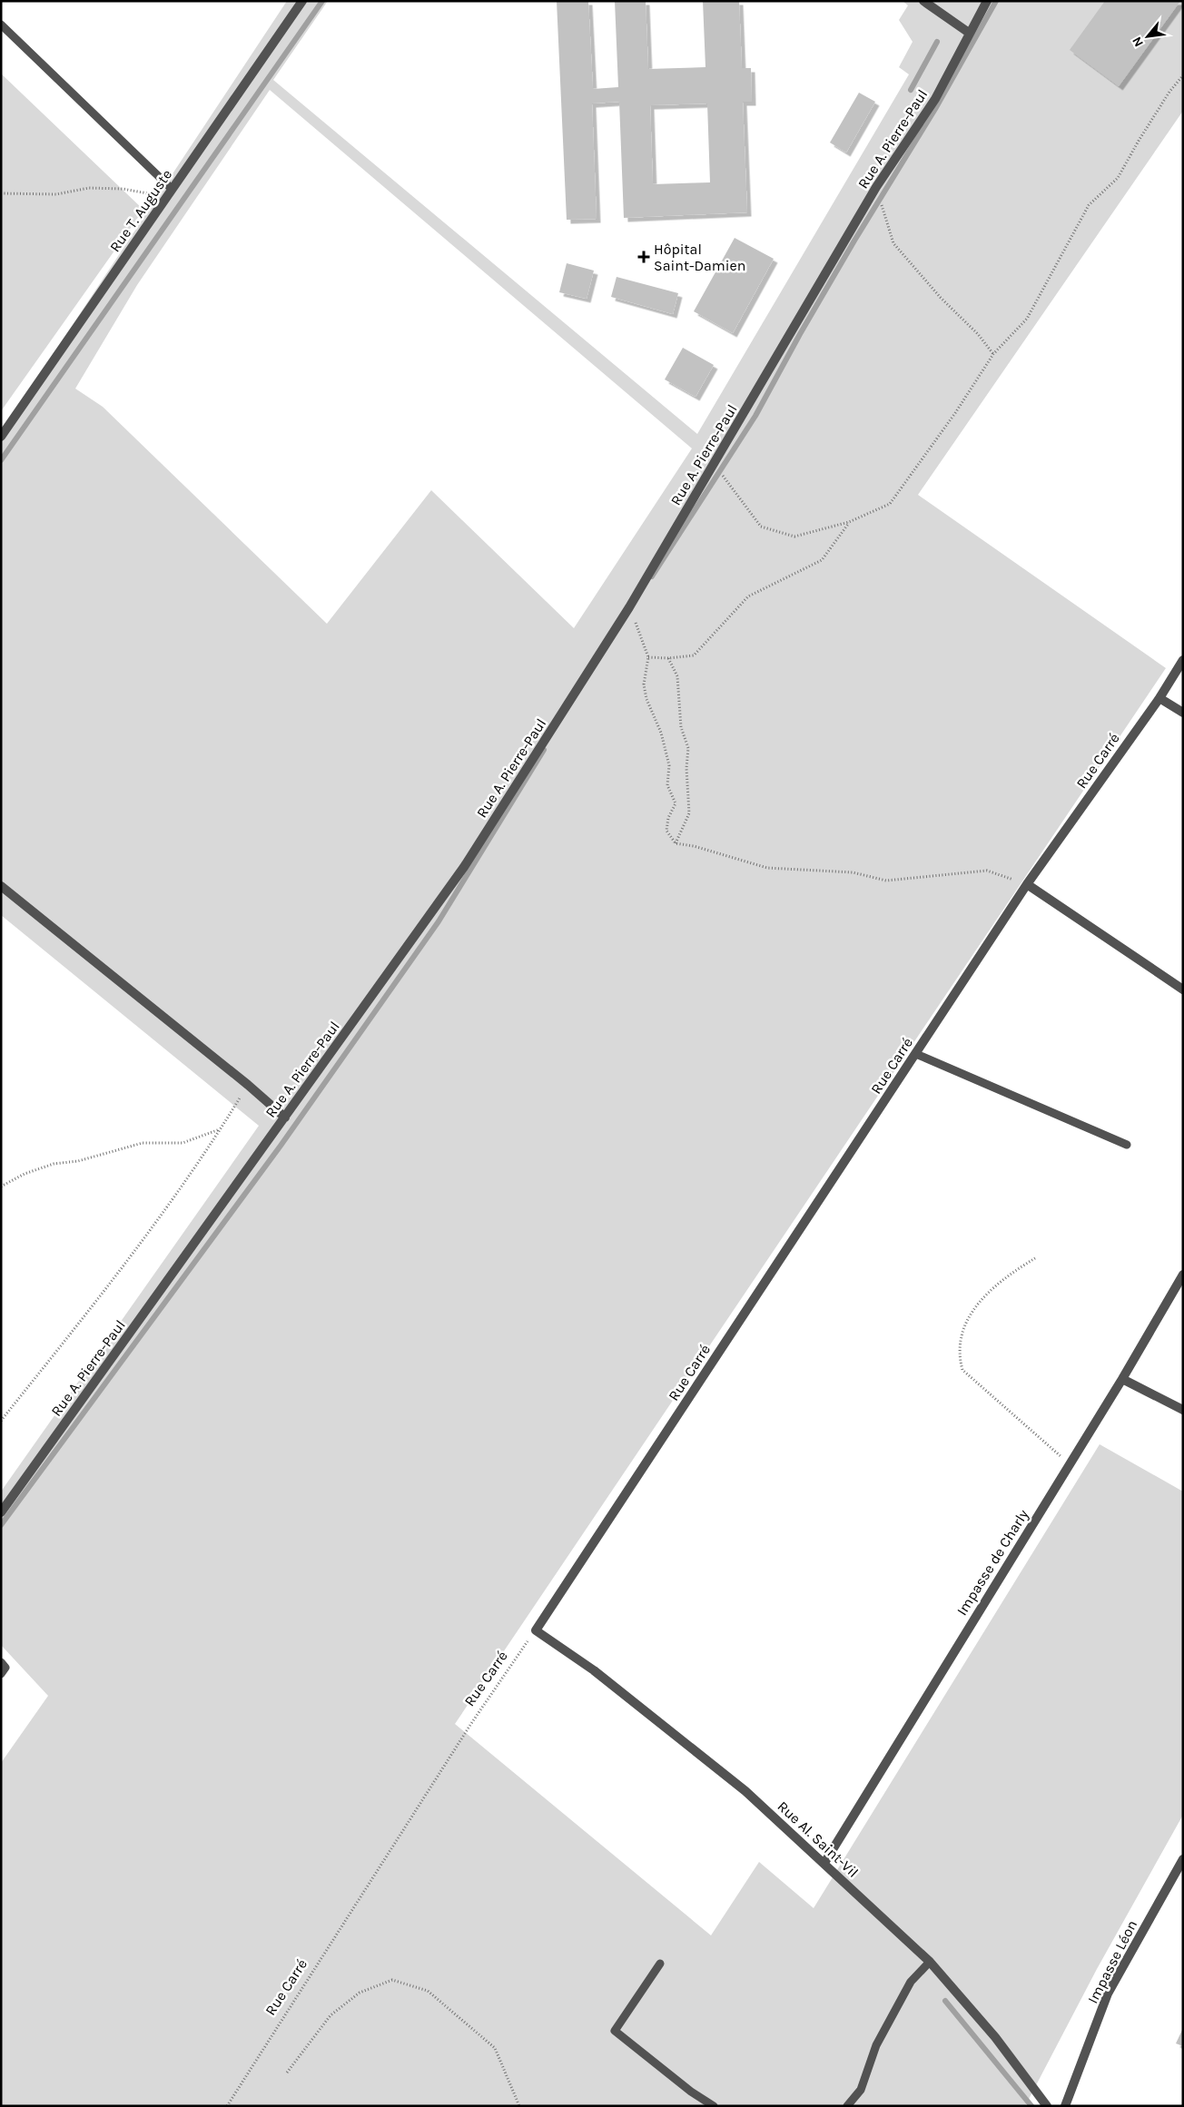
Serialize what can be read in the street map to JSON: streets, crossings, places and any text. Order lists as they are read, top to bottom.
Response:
{
  "streets": {
    "street": [
      "Rue A. Pierre-Paul",
      "Rue T. Auguste",
      "Rue Carré",
      "Impasse de Charly",
      "Rue Al. Saint-Vil",
      "Impasse Léon"
    ]
  },
  "crossings": [
    ["Rue Carré", "Rue Al. Saint-Vil"],
    ["Impasse de Charly", "Rue Al. Saint-Vil"]
  ],
  "places": {
    "health": ["Hôpital Saint-Damien"]
  },
  "north": "bottom left"
}
